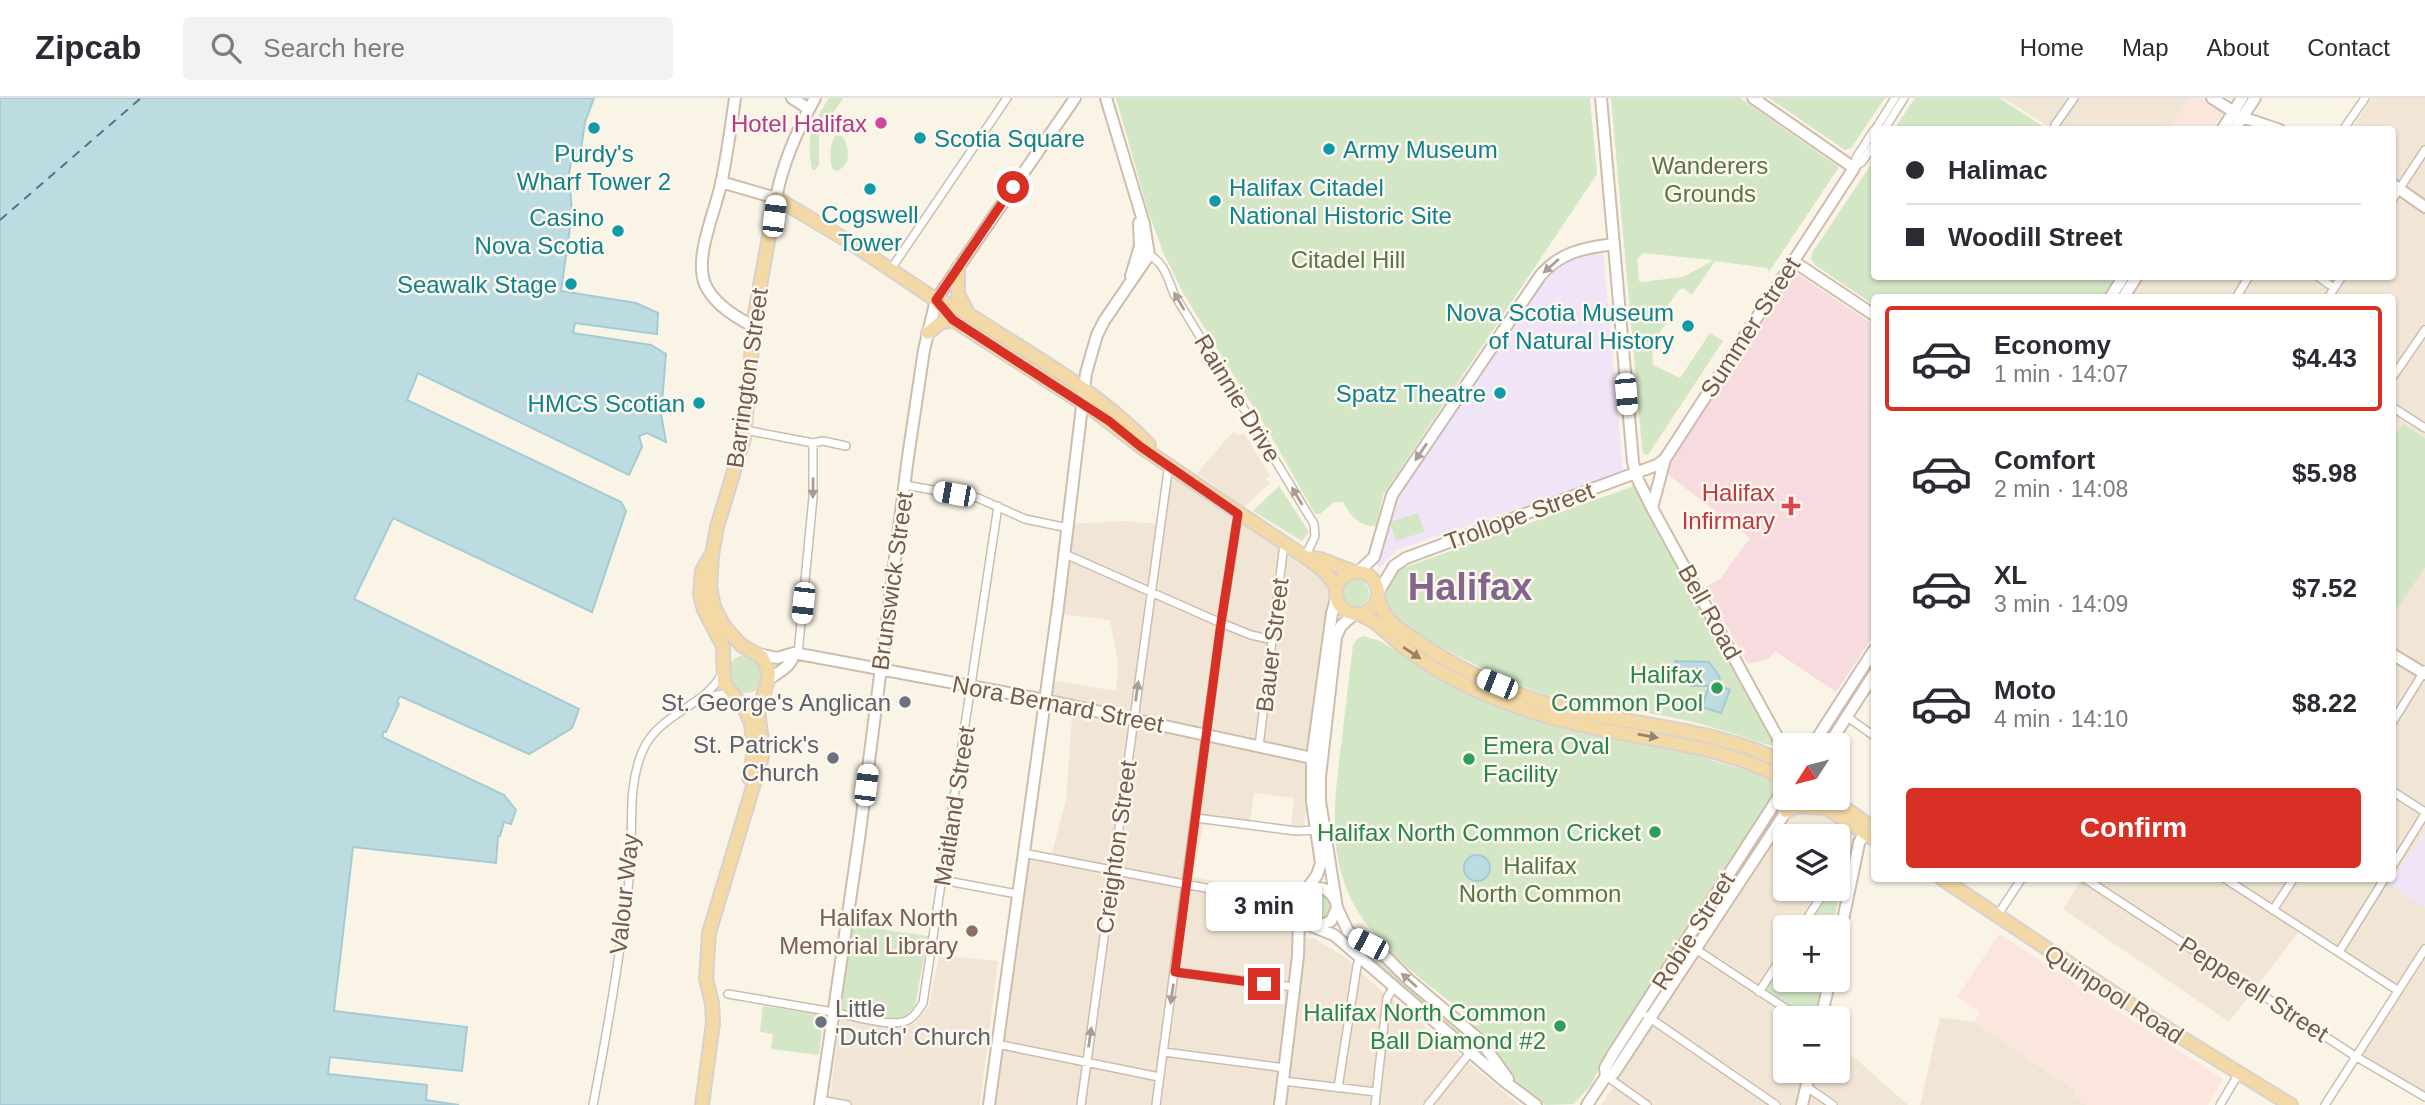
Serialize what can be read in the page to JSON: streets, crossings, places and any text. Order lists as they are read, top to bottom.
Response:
{
  "streets": {
    "main road": ["Barrington Street", "Quinpool Road"],
    "street": [
      "Summer Street",
      "Rainnie Drive",
      "Trollope Street",
      "Brunswick Street",
      "Bell Road",
      "Bauer Street",
      "Nora Bernard Street",
      "Maitland Street",
      "Creighton Street",
      "Valour Way",
      "Robie Street",
      "Pepperell Street"
    ]
  },
  "crossings": [
    ["Barrington Street", "Nora Bernard Street"],
    ["Barrington Street", "Valour Way"],
    ["Trollope Street", "Bell Road"],
    ["Brunswick Street", "Nora Bernard Street"],
    ["Brunswick Street", "Maitland Street"],
    ["Bauer Street", "Nora Bernard Street"],
    ["Nora Bernard Street", "Maitland Street"],
    ["Nora Bernard Street", "Creighton Street"],
    ["Nora Bernard Street", "Valour Way"]
  ],
  "one_way": ["Rainnie Drive", "Creighton Street"],
  "districts": ["Halifax"],
  "parks": ["Wanderers Grounds", "Citadel Hill", "Halifax North Common"],
  "places": {
    "other": [
      "Hotel Halifax",
      "Purdy's Wharf Tower 2",
      "Scotia Square",
      "Army Museum",
      "Cogswell Tower",
      "Halifax Citadel National Historic Site",
      "Casino Nova Scotia",
      "Seawalk Stage",
      "Nova Scotia Museum of Natural History",
      "Spatz Theatre",
      "HMCS Scotian",
      "Halifax Common Pool",
      "St. George's Anglican",
      "St. Patrick's Church",
      "Emera Oval Facility",
      "Halifax North Common Cricket",
      "Halifax North Memorial Library",
      "Little 'Dutch' Church",
      "Halifax North Common Ball Diamond #2"
    ],
    "health": ["Halifax Infirmary"]
  },
  "north": "bottom left",
  "page": {
    "header": "Zipcab",
    "search": "Search here",
    "nav": [
      "Home",
      "Map",
      "About",
      "Contact"
    ],
    "banner": ["Halimac", "Woodill Street"],
    "list": [
      {
        "name": "Economy",
        "note": "1 min · 14:07",
        "value": "$4.43"
      },
      {
        "name": "Comfort",
        "note": "2 min · 14:08",
        "value": "$5.98"
      },
      {
        "name": "XL",
        "note": "3 min · 14:09",
        "value": "$7.52"
      },
      {
        "name": "Moto",
        "note": "4 min · 14:10",
        "value": "$8.22"
      }
    ],
    "map_buttons": ["+", "−"],
    "buttons": "Confirm",
    "bubble": "3 min"
  }
}
